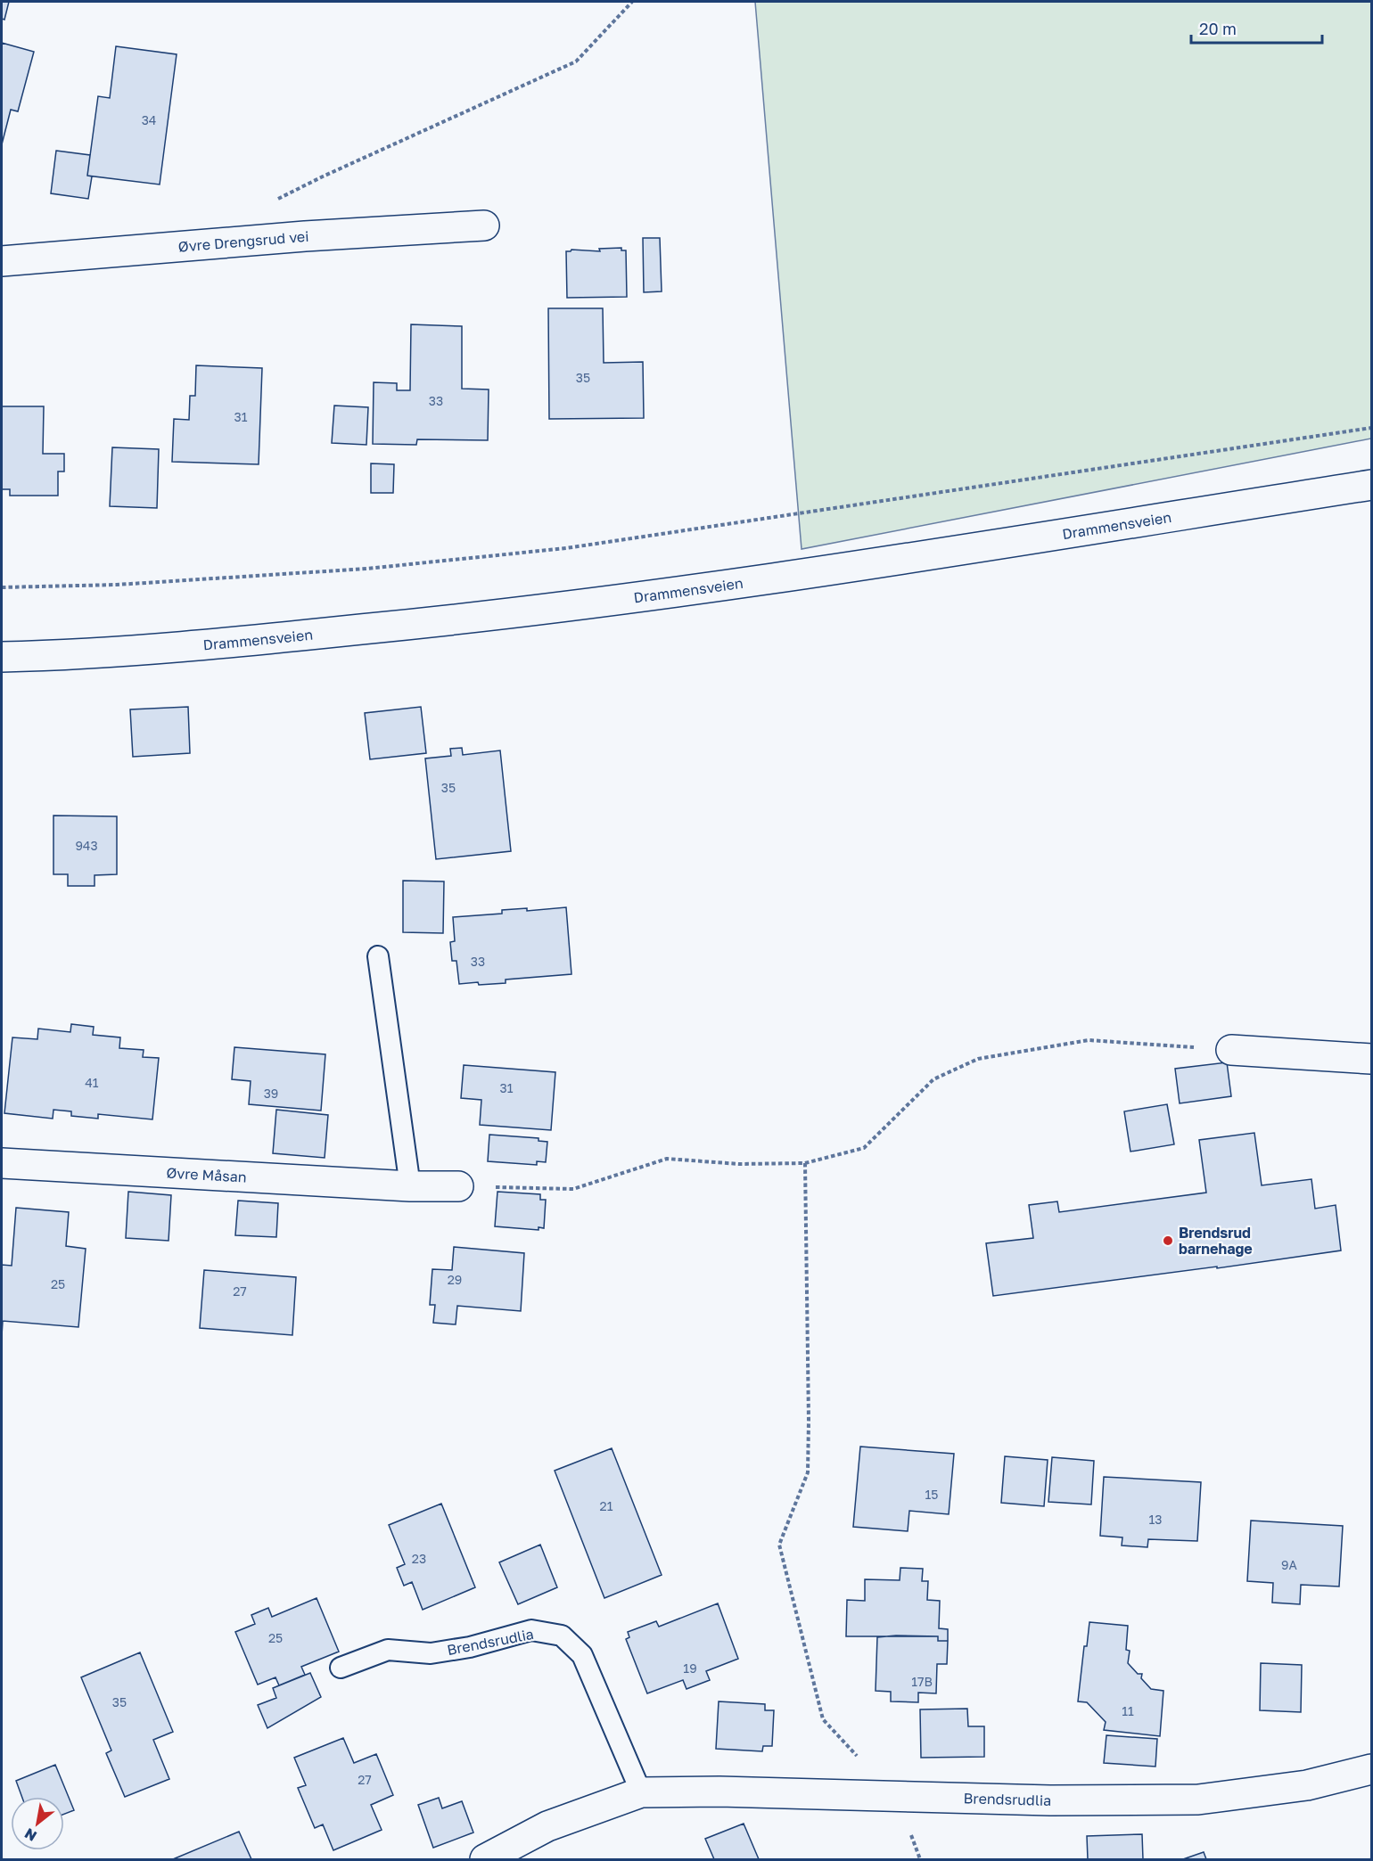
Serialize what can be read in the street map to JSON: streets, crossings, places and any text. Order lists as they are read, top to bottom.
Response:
{
  "streets": {
    "street": [
      "Øvre Drengsrud vei",
      "Drammensveien",
      "Øvre Måsan",
      "Brendsrudlia"
    ]
  },
  "places": ["Brendsrud barnehage"],
  "house_numbers": [
    "34",
    "35",
    "33",
    "31",
    "35",
    "943",
    "33",
    "41",
    "31",
    "39",
    "29",
    "25",
    "27",
    "15",
    "21",
    "13",
    "23",
    "9A",
    "25",
    "19",
    "17B",
    "35",
    "11",
    "27"
  ],
  "scale_bar": "20 m",
  "north": "bottom left"
}
